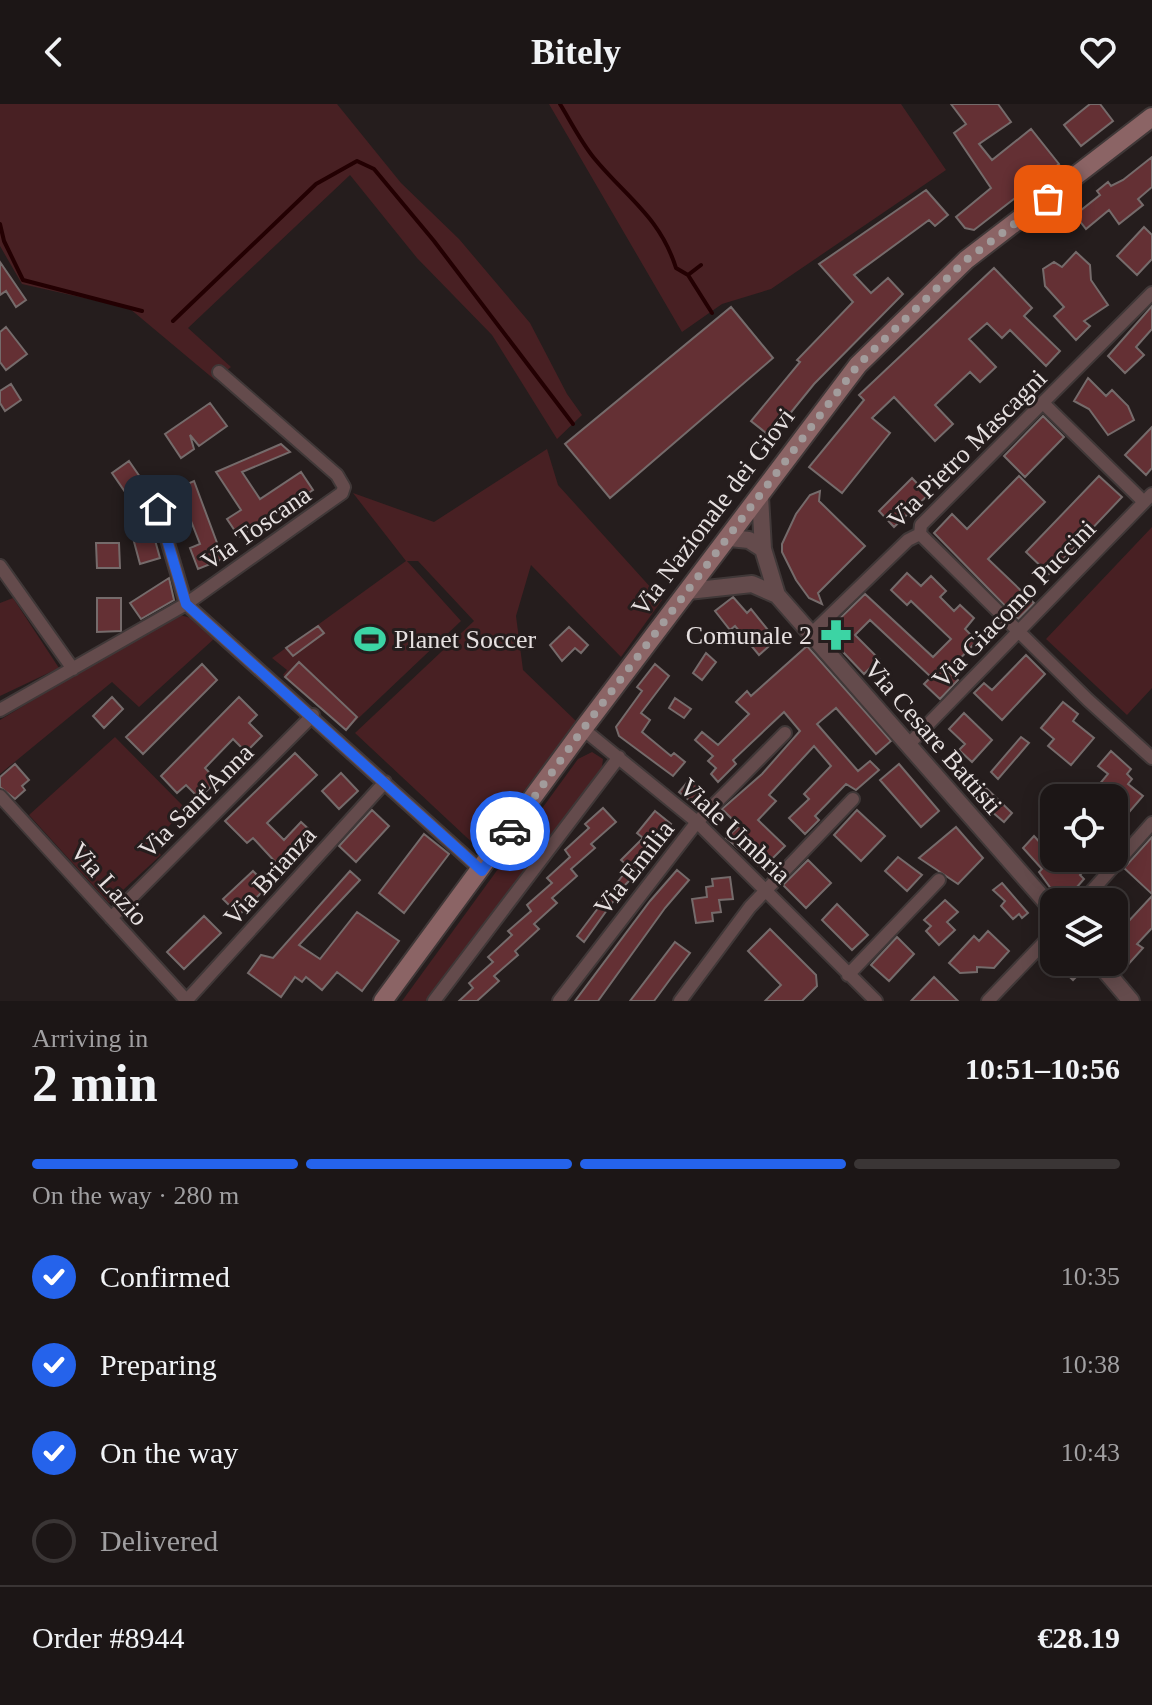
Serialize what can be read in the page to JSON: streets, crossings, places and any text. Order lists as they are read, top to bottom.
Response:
{
  "streets": {
    "main road": ["Via Nazionale dei Giovi"],
    "street": [
      "Via Pietro Mascagni",
      "Via Toscana",
      "Via Giacomo Puccini",
      "Via Cesare Battisti",
      "Via Sant'Anna",
      "Viale Umbria",
      "Via Emilia",
      "Via Brianza",
      "Via Lazio"
    ]
  },
  "crossings": [
    ["Via Pietro Mascagni", "Via Cesare Battisti"],
    ["Via Nazionale dei Giovi", "Via Cesare Battisti"],
    ["Via Nazionale dei Giovi", "Viale Umbria"],
    ["Via Giacomo Puccini", "Via Cesare Battisti"],
    ["Via Sant'Anna", "Via Lazio"],
    ["Viale Umbria", "Via Emilia"],
    ["Via Brianza", "Via Lazio"]
  ],
  "places": {
    "pharmacy": ["Comunale 2"],
    "sports": ["Planet Soccer"]
  },
  "page": {
    "header": "Bitely",
    "heading": ["2 min", "Arriving in", "10:51–10:56"],
    "panel": ["Order #8944", "€28.19"],
    "bar": "On the way · 280 m",
    "list": [
      ["Confirmed", "10:35"],
      ["Preparing", "10:38"],
      ["On the way", "10:43"],
      "Delivered"
    ]
  }
}
